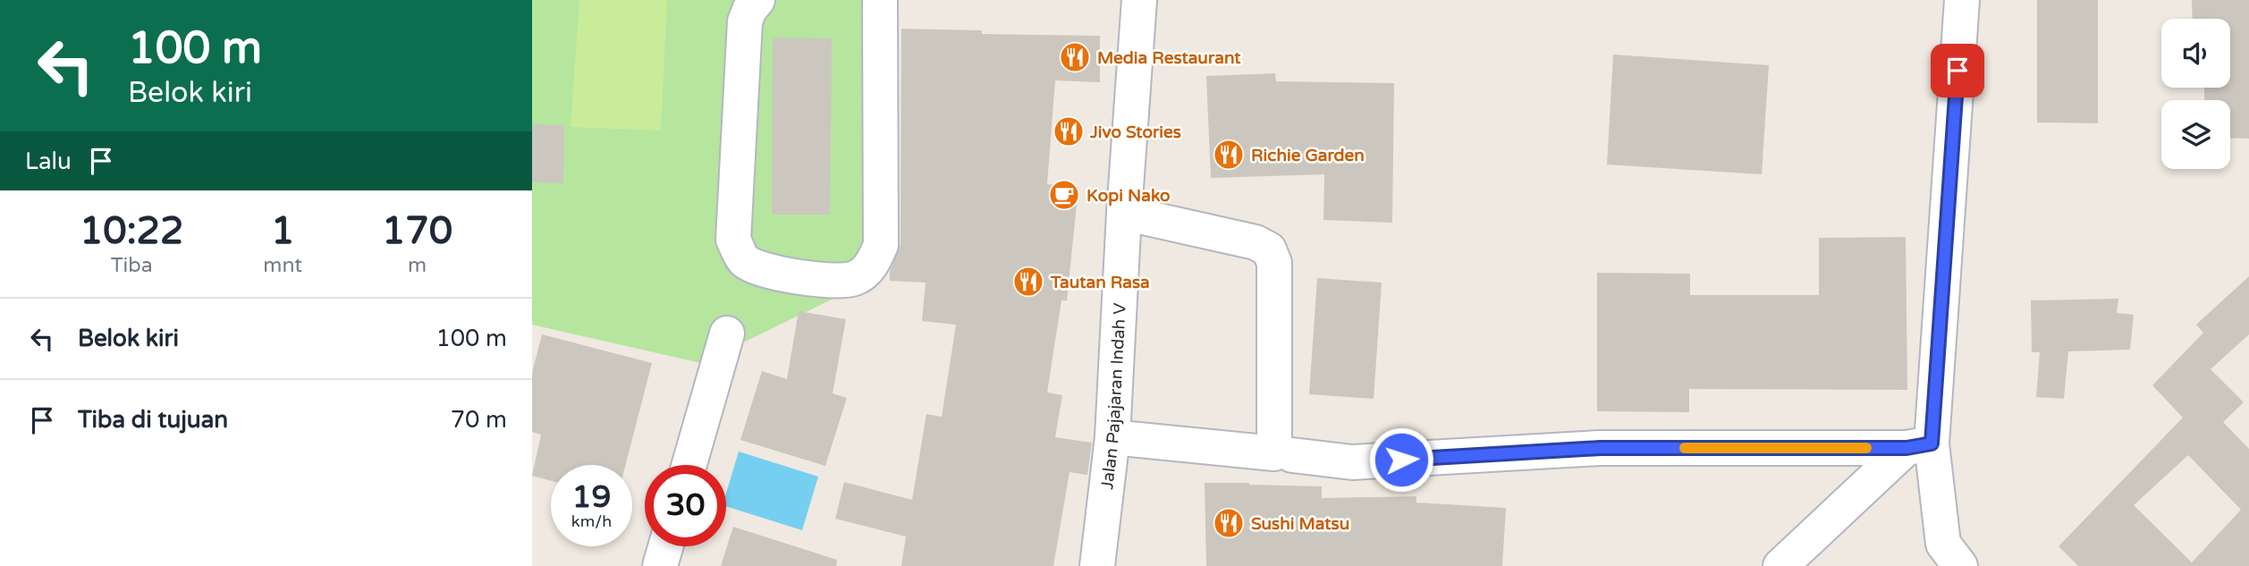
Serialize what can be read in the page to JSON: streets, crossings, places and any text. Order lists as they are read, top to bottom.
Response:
{
  "streets": {
    "street": ["Jalan Pajajaran Indah V"]
  },
  "places": {
    "restaurant": [
      "Media Restaurant",
      "Jivo Stories",
      "Richie Garden",
      "Tautan Rasa",
      "Sushi Matsu"
    ],
    "cafe": ["Kopi Nako"]
  },
  "page": {
    "turn": ["100 m", "Belok kiri"],
    "then": "Lalu",
    "eta": [
      "10:22",
      "Tiba",
      "1",
      "mnt",
      "170",
      "m"
    ],
    "list": [
      {
        "name": "Belok kiri",
        "value": "100 m"
      },
      {
        "name": "Tiba di tujuan",
        "value": "70 m"
      }
    ],
    "speed": "19 km/h",
    "limit": "30"
  }
}
